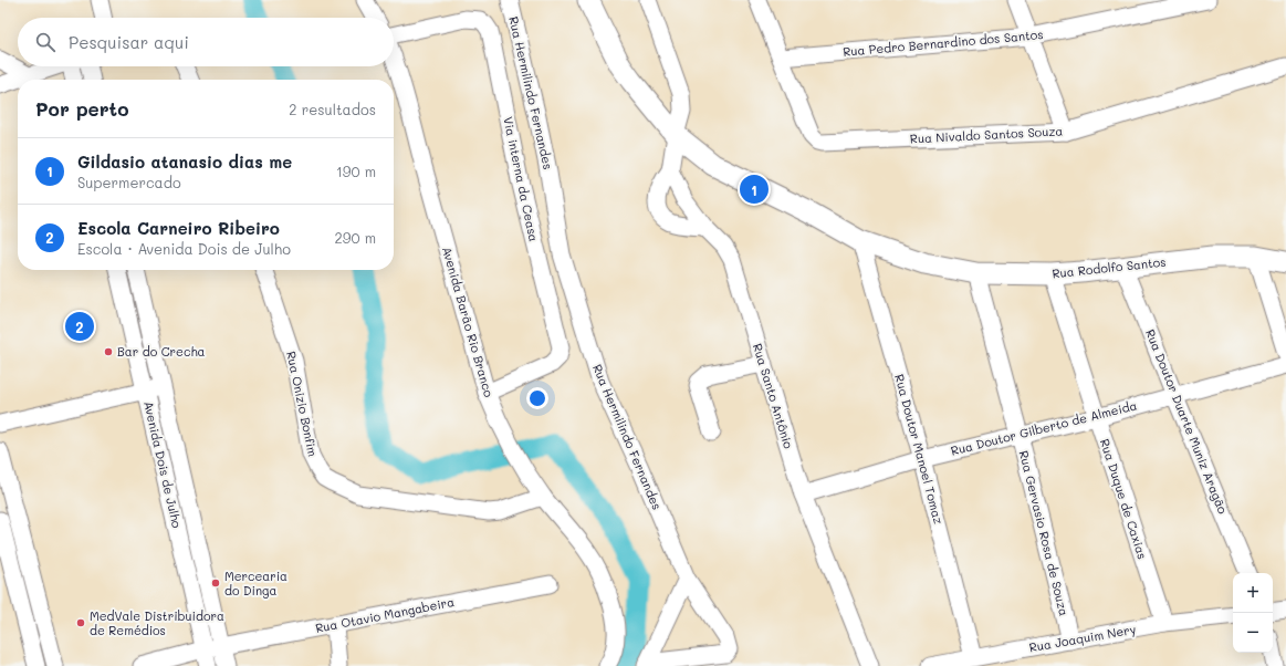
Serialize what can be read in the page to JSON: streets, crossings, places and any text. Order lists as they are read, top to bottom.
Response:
{
  "streets": {
    "main road": ["Rua Rodolfo Santos"],
    "street": [
      "Rua Pedro Bernardino dos Santos",
      "Rua Hermilindo Fernandes",
      "Rua Nivaldo Santos Souza",
      "Via interna da Ceasa",
      "Avenida Barão Rio Branco",
      "Rua Santo Antônio",
      "Rua Onizio Bonfim",
      "Rua Doutor Duarte Muniz Aragão",
      "Rua Doutor Gilberto de Almeida",
      "Rua Doutor Manoel Tomaz",
      "Avenida Dois de Julho",
      "Rua Duque de Caxias",
      "Rua Gervasio Rosa de Souza",
      "Rua Otavio Mangabeira",
      "Rua Joaquim Nery"
    ]
  },
  "crossings": [
    ["Rua Pedro Bernardino dos Santos", "Rua Nivaldo Santos Souza"],
    ["Via interna da Ceasa", "Avenida Barão Rio Branco"],
    ["Rua Rodolfo Santos", "Rua Doutor Duarte Muniz Aragão"],
    ["Rua Rodolfo Santos", "Rua Doutor Manoel Tomaz"],
    ["Rua Rodolfo Santos", "Rua Duque de Caxias"],
    ["Rua Rodolfo Santos", "Rua Gervasio Rosa de Souza"],
    ["Avenida Barão Rio Branco", "Rua Onizio Bonfim"],
    ["Rua Santo Antônio", "Rua Doutor Gilberto de Almeida"],
    ["Rua Doutor Duarte Muniz Aragão", "Rua Doutor Gilberto de Almeida"],
    ["Rua Doutor Gilberto de Almeida", "Rua Doutor Manoel Tomaz"],
    ["Rua Doutor Gilberto de Almeida", "Rua Duque de Caxias"],
    ["Rua Doutor Gilberto de Almeida", "Rua Gervasio Rosa de Souza"],
    ["Rua Doutor Manoel Tomaz", "Rua Joaquim Nery"],
    ["Avenida Dois de Julho", "Rua Otavio Mangabeira"],
    ["Rua Duque de Caxias", "Rua Joaquim Nery"],
    ["Rua Gervasio Rosa de Souza", "Rua Joaquim Nery"]
  ],
  "places": ["Bar do Crecha", "Mercearia do Dinga", "MedVale Distribuidora de Remédios"],
  "page": {
    "search": "Pesquisar aqui",
    "heading": ["Por perto", "2 resultados"],
    "list": [
      {
        "mark": "1",
        "name": "Gildasio atanasio dias me",
        "note": "Supermercado",
        "value": "190 m"
      },
      {
        "mark": "2",
        "name": "Escola Carneiro Ribeiro",
        "note": "Escola · Avenida Dois de Julho",
        "value": "290 m"
      }
    ],
    "pins": ["1", "2"],
    "map_buttons": ["+", "−"]
  }
}
